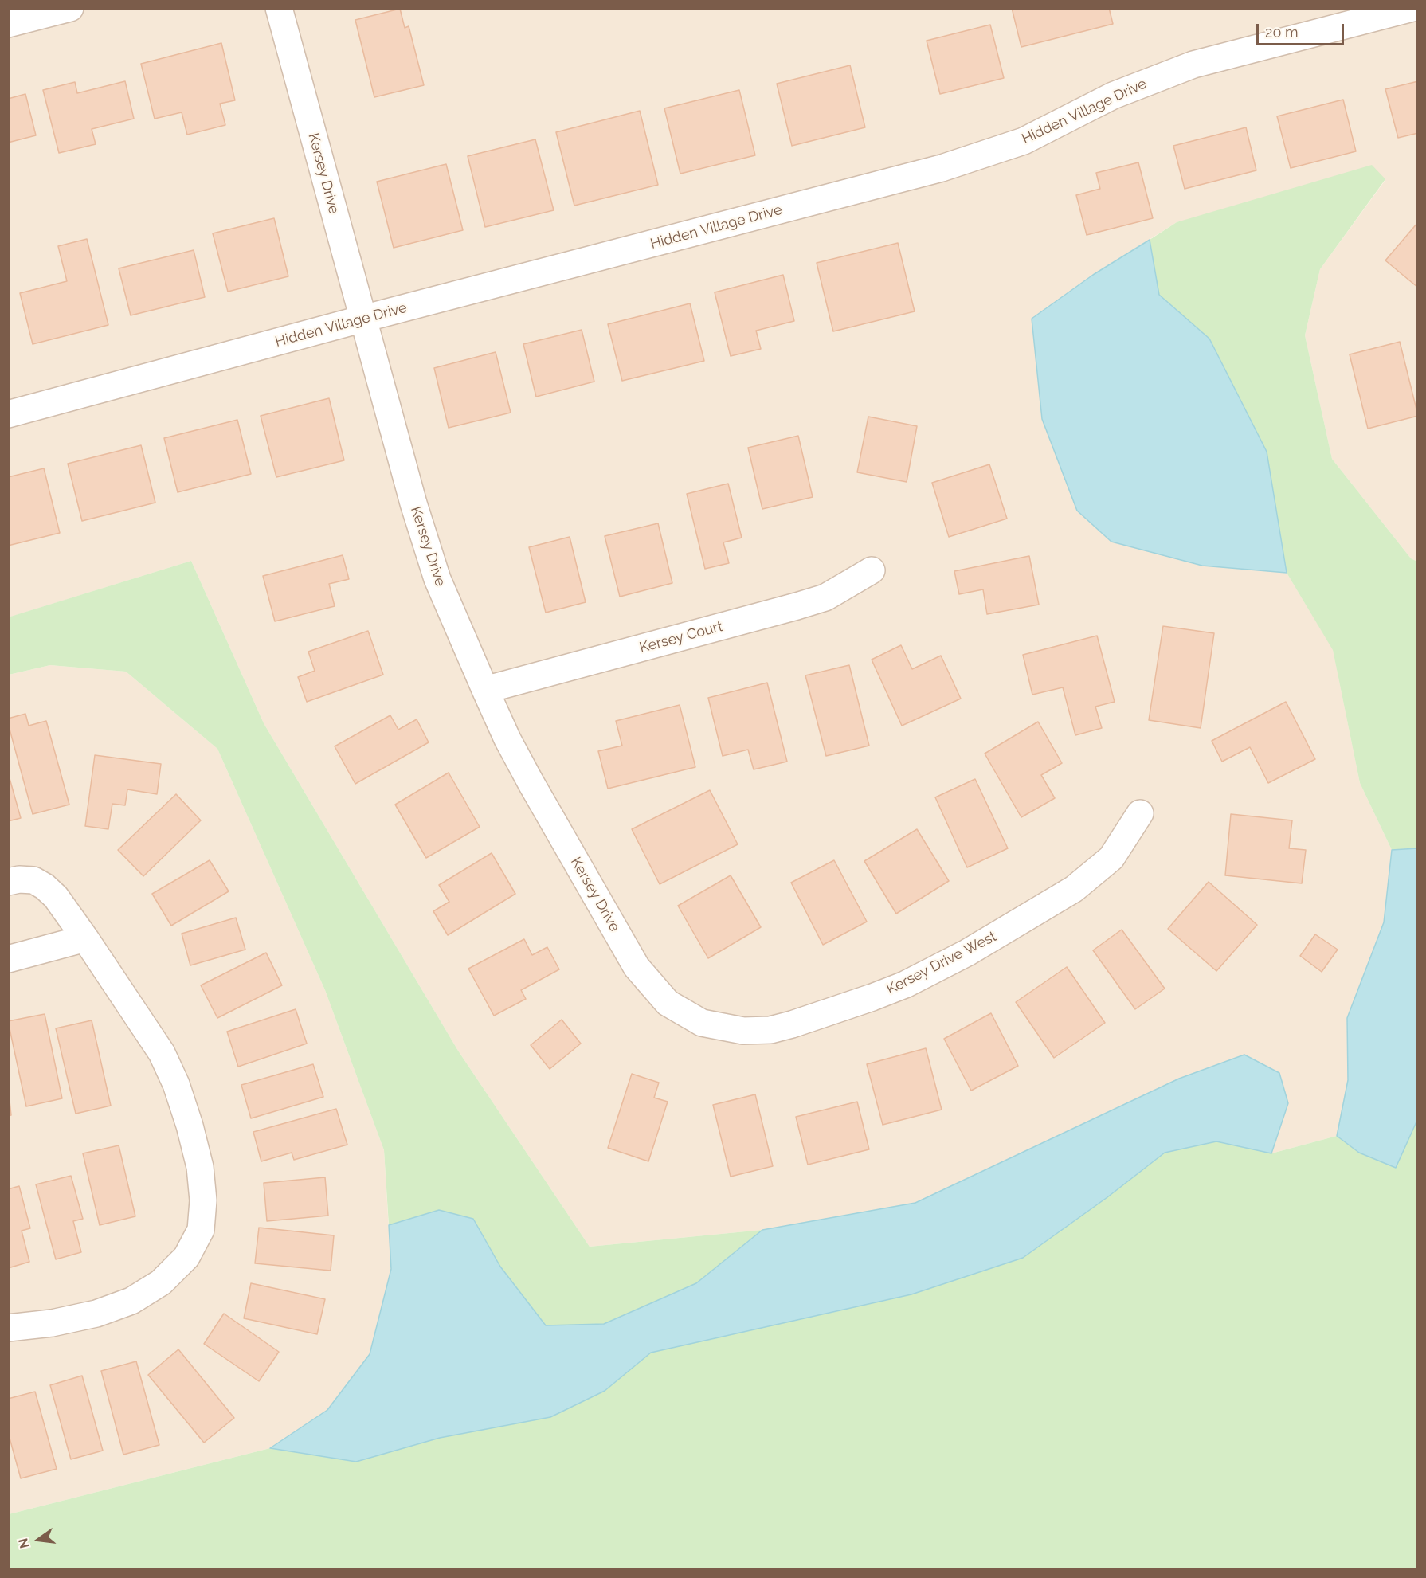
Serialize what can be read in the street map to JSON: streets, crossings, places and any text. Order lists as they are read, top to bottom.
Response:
{
  "streets": {
    "street": [
      "Hidden Village Drive",
      "Kersey Drive",
      "Kersey Court",
      "Kersey Drive West"
    ]
  },
  "crossings": [
    ["Hidden Village Drive", "Kersey Drive"],
    ["Kersey Drive", "Kersey Court"],
    ["Kersey Drive", "Kersey Drive West"]
  ],
  "scale_bar": "20 m",
  "north": "left"
}
